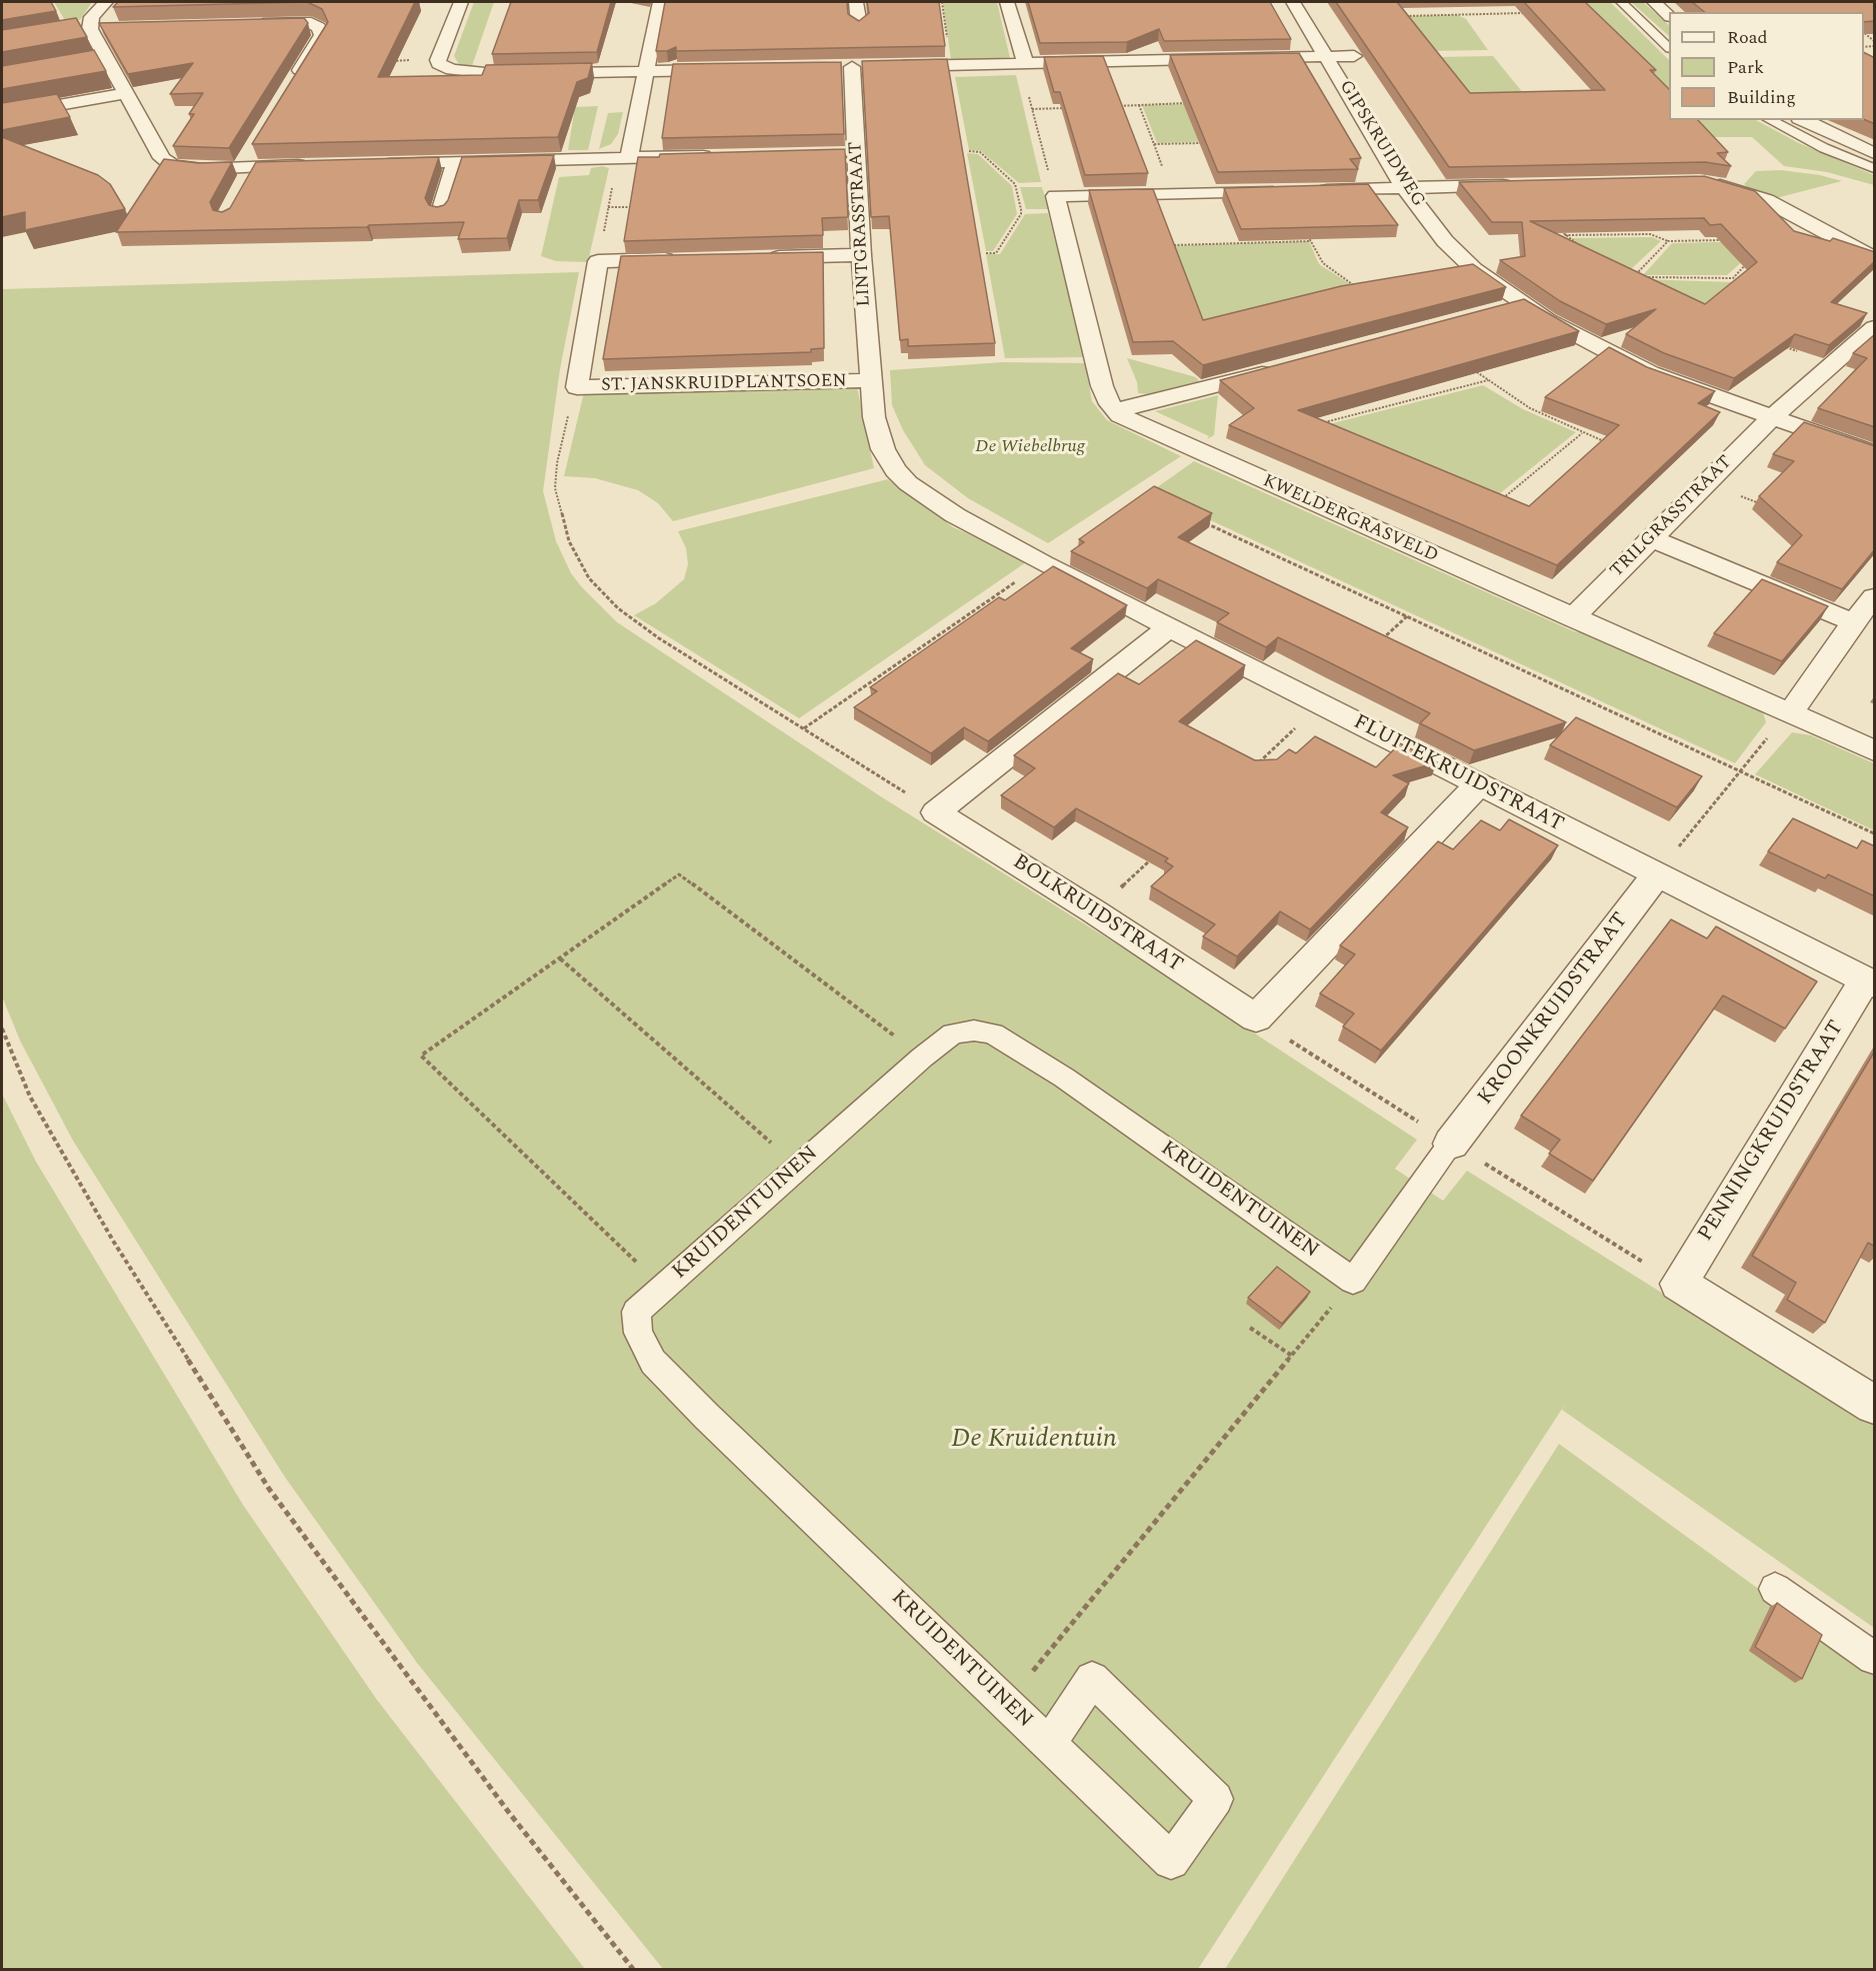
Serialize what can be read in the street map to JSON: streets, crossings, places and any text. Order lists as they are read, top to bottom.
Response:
{
  "streets": {
    "street": [
      "GIPSKRUIDWEG",
      "LINTGRASSTRAAT",
      "ST. JANSKRUIDPLANTSOEN",
      "TRILGRASSTRAAT",
      "KWELDERGRASVELD",
      "FLUITEKRUIDSTRAAT",
      "BOLKRUIDSTRAAT",
      "KROONKRUIDSTRAAT",
      "PENNINGKRUIDSTRAAT"
    ],
    "lane": ["KRUIDENTUINEN"]
  },
  "crossings": [
    ["GIPSKRUIDWEG", "TRILGRASSTRAAT"],
    ["LINTGRASSTRAAT", "ST. JANSKRUIDPLANTSOEN"],
    ["LINTGRASSTRAAT", "FLUITEKRUIDSTRAAT"],
    ["TRILGRASSTRAAT", "KWELDERGRASVELD"],
    ["FLUITEKRUIDSTRAAT", "KROONKRUIDSTRAAT"],
    ["FLUITEKRUIDSTRAAT", "PENNINGKRUIDSTRAAT"]
  ],
  "parks": ["De Wiebelbrug", "De Kruidentuin"],
  "legend": ["Road", "Park", "Building"]
}
